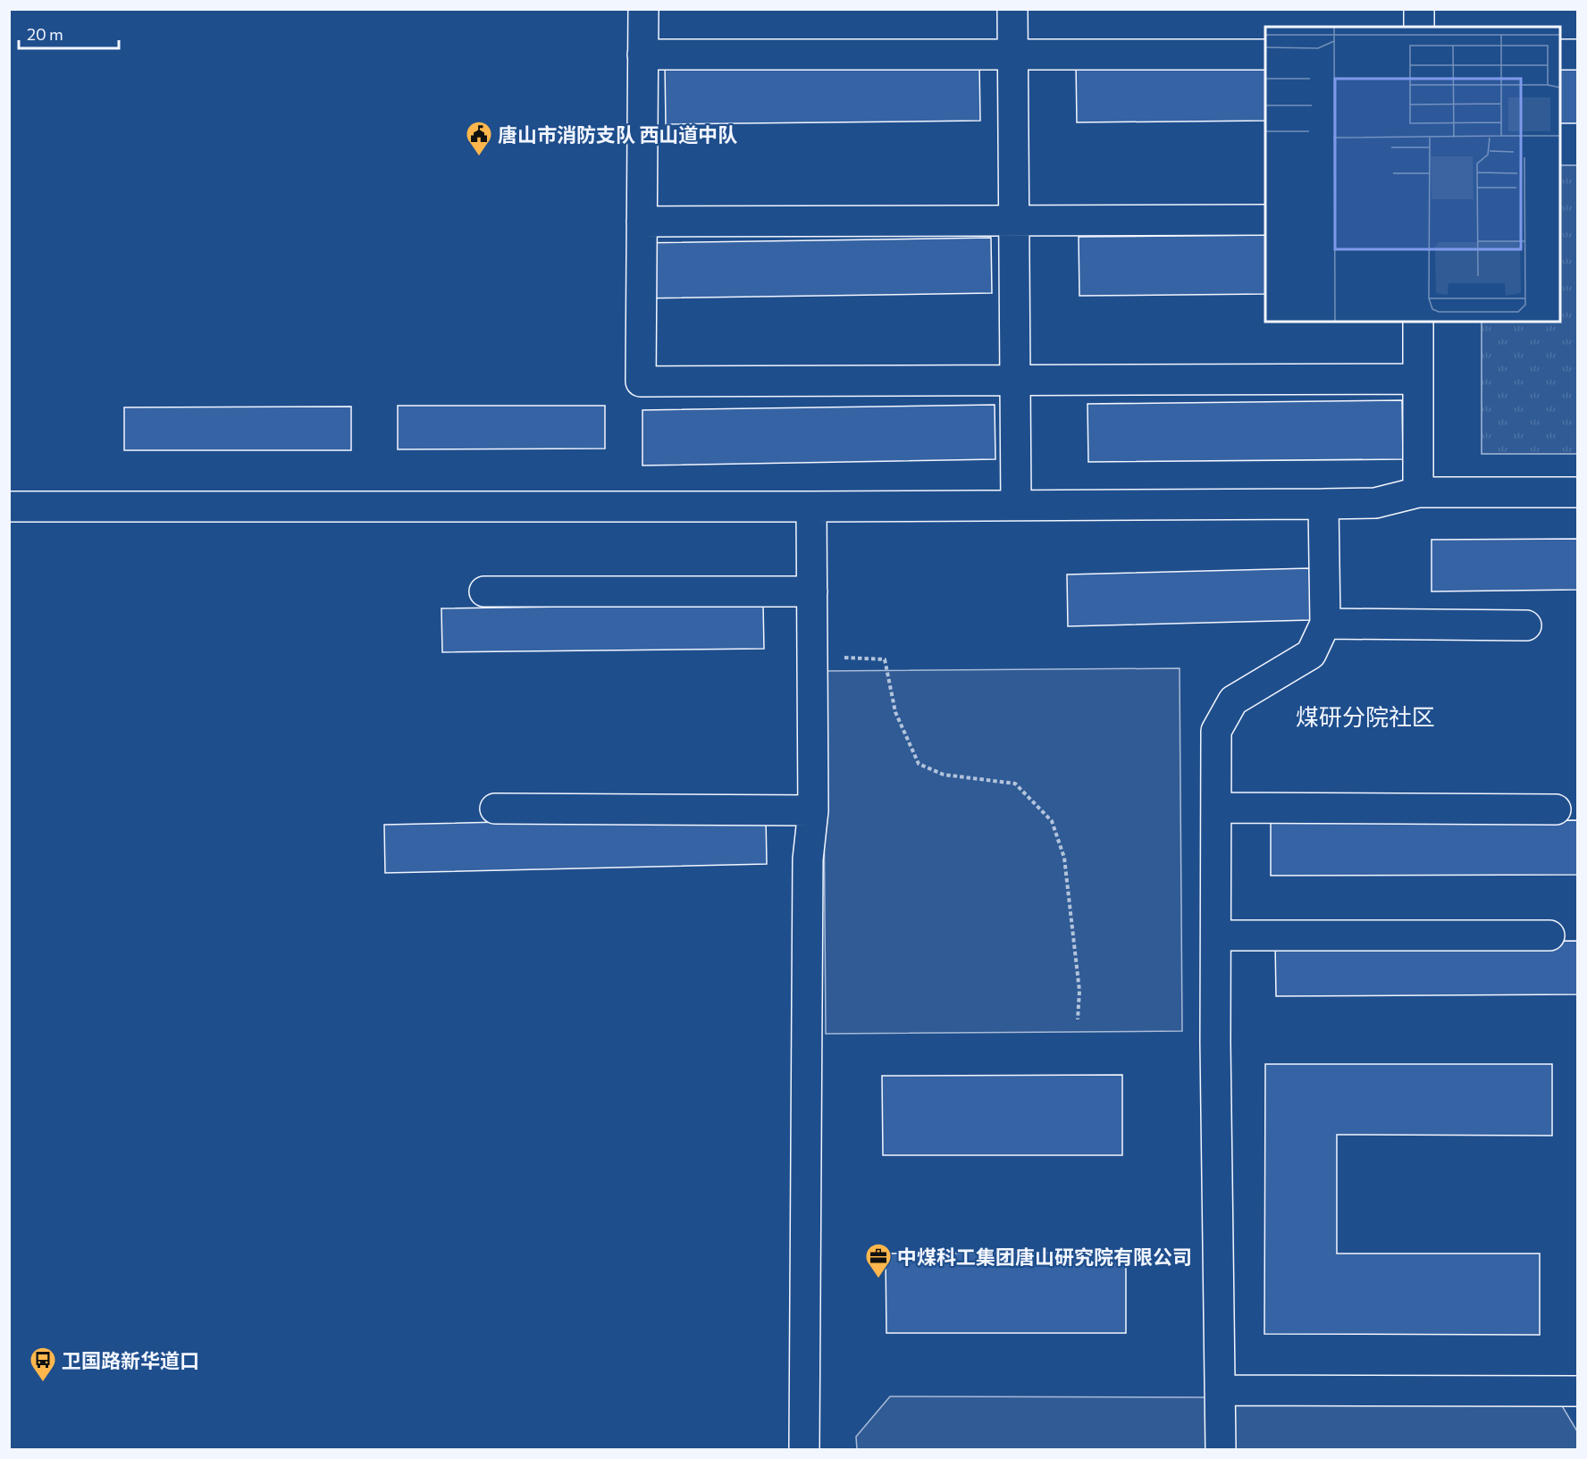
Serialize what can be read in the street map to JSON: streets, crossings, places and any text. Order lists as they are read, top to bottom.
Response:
{
  "districts": ["煤研分院社区"],
  "places": {
    "public building": ["唐山市消防支队 西山道中队"],
    "office": ["中煤科工集团唐山研究院有限公司"],
    "bus stop": ["卫国路新华道口"]
  },
  "scale_bar": "20 m"
}
